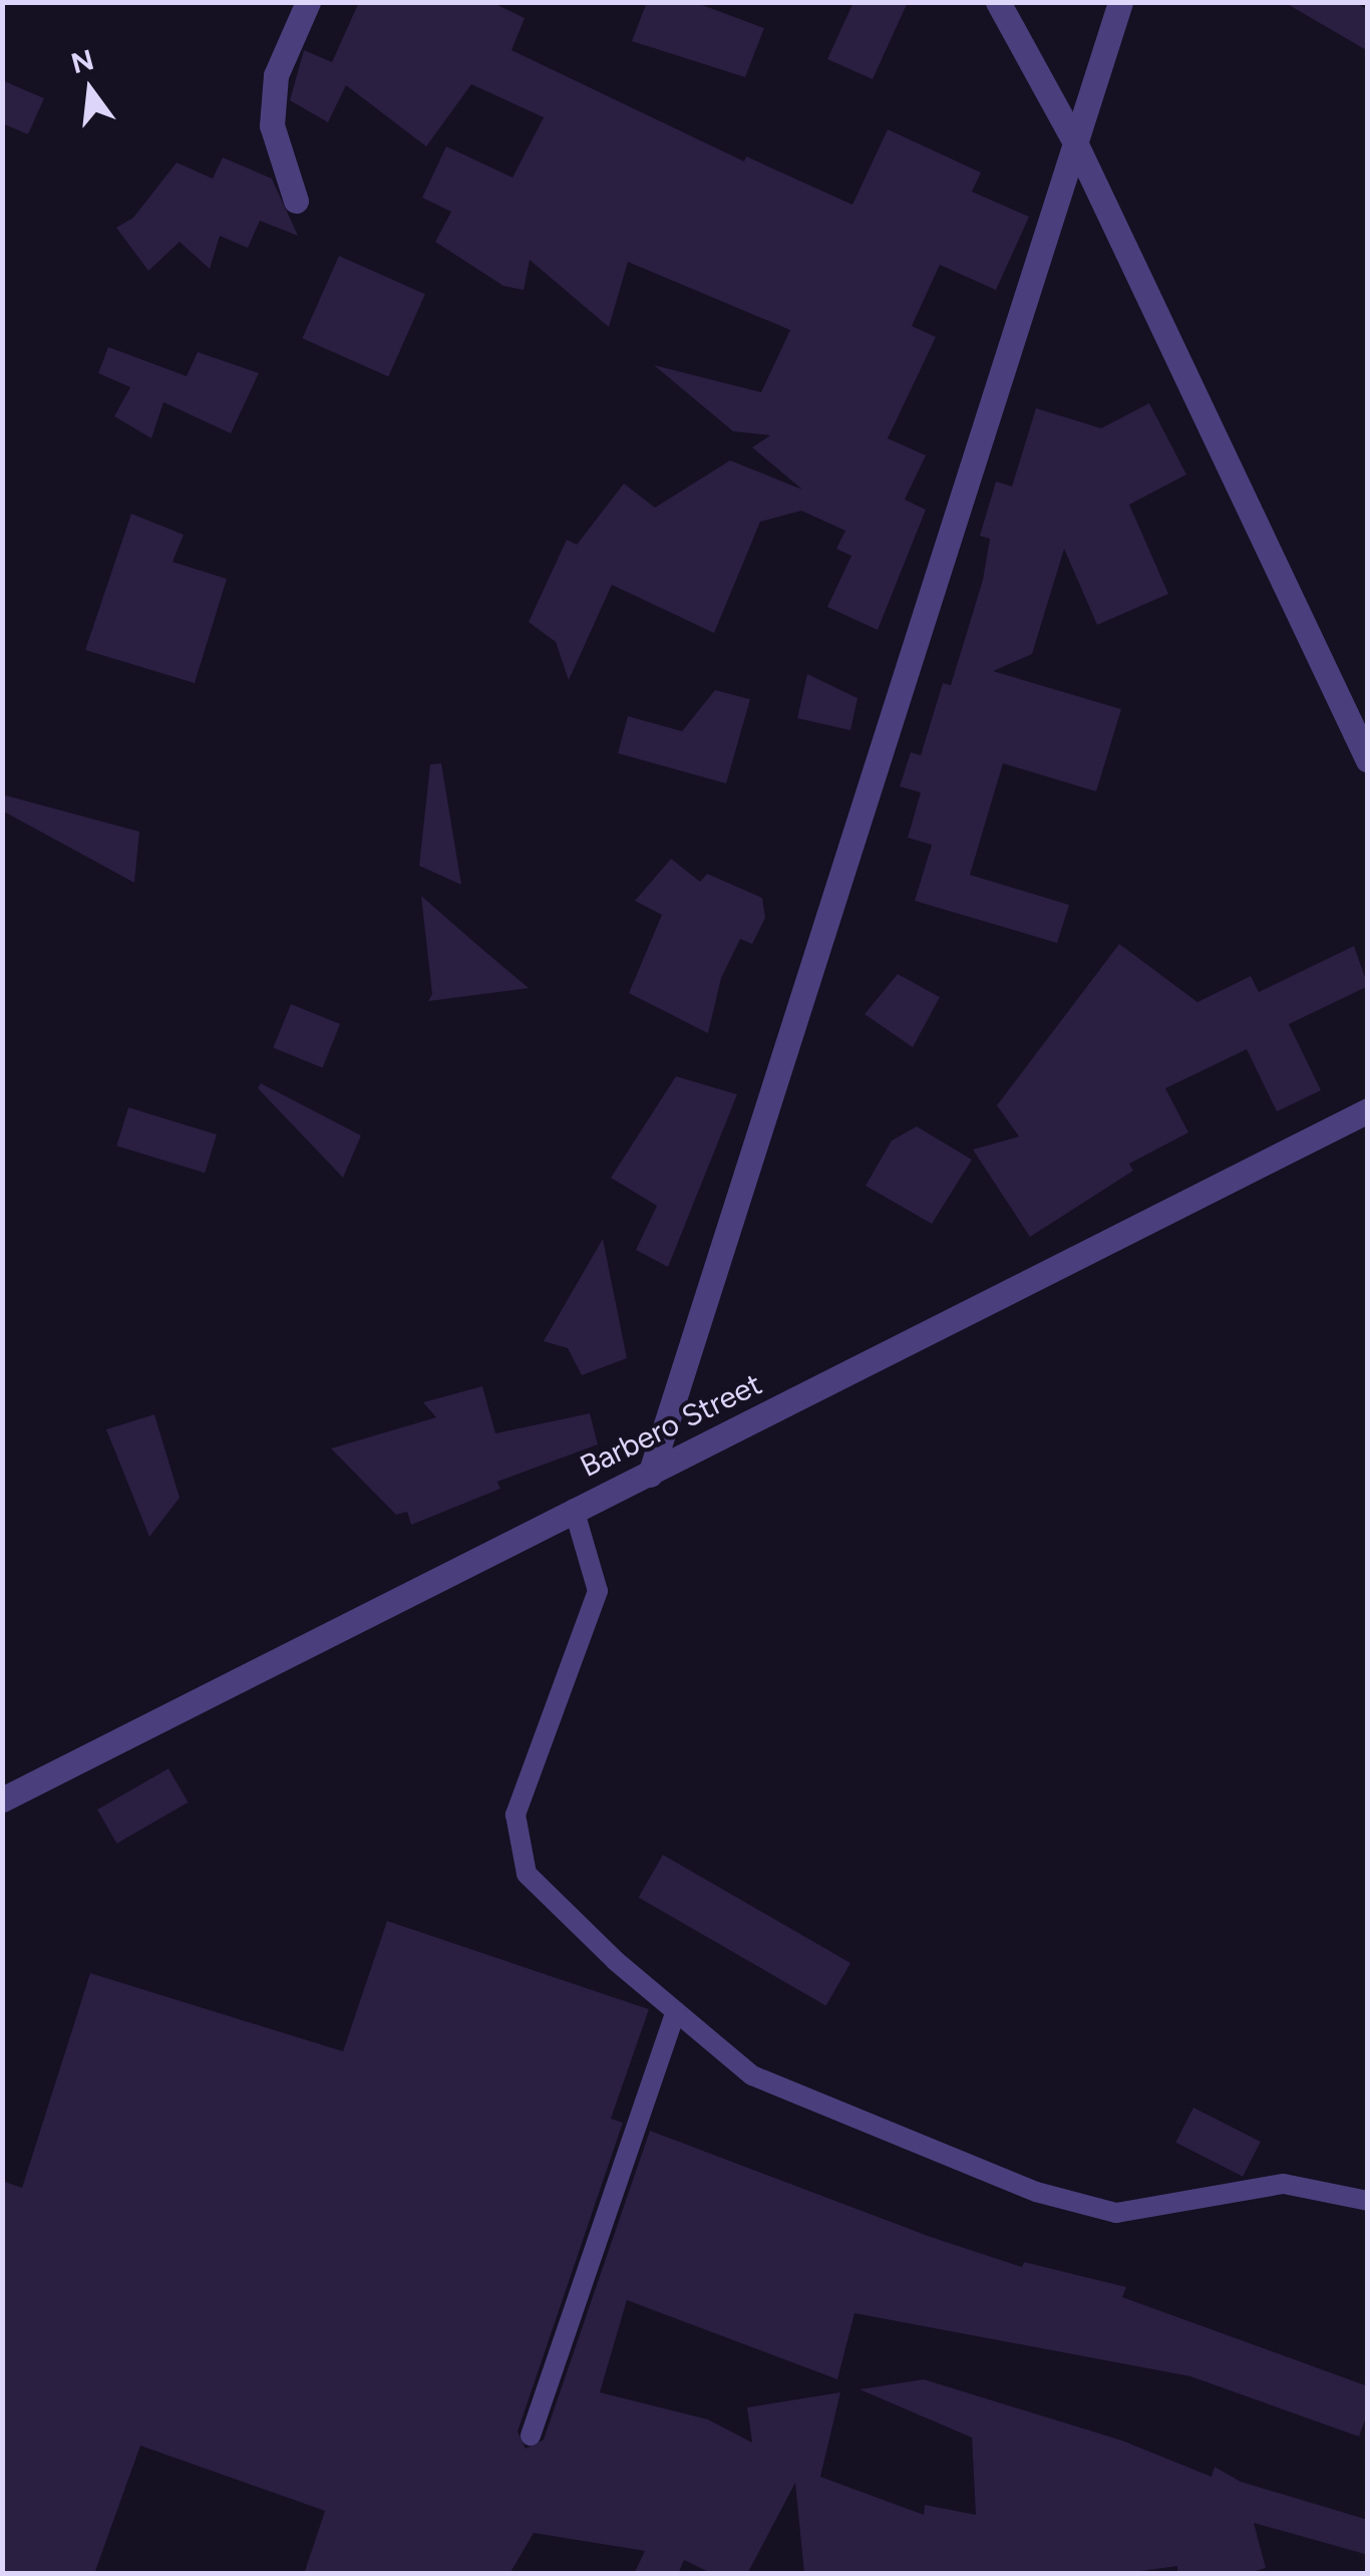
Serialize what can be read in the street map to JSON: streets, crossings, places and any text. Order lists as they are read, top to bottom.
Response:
{
  "streets": {
    "street": ["Barbero Street"]
  },
  "north": "top"
}
